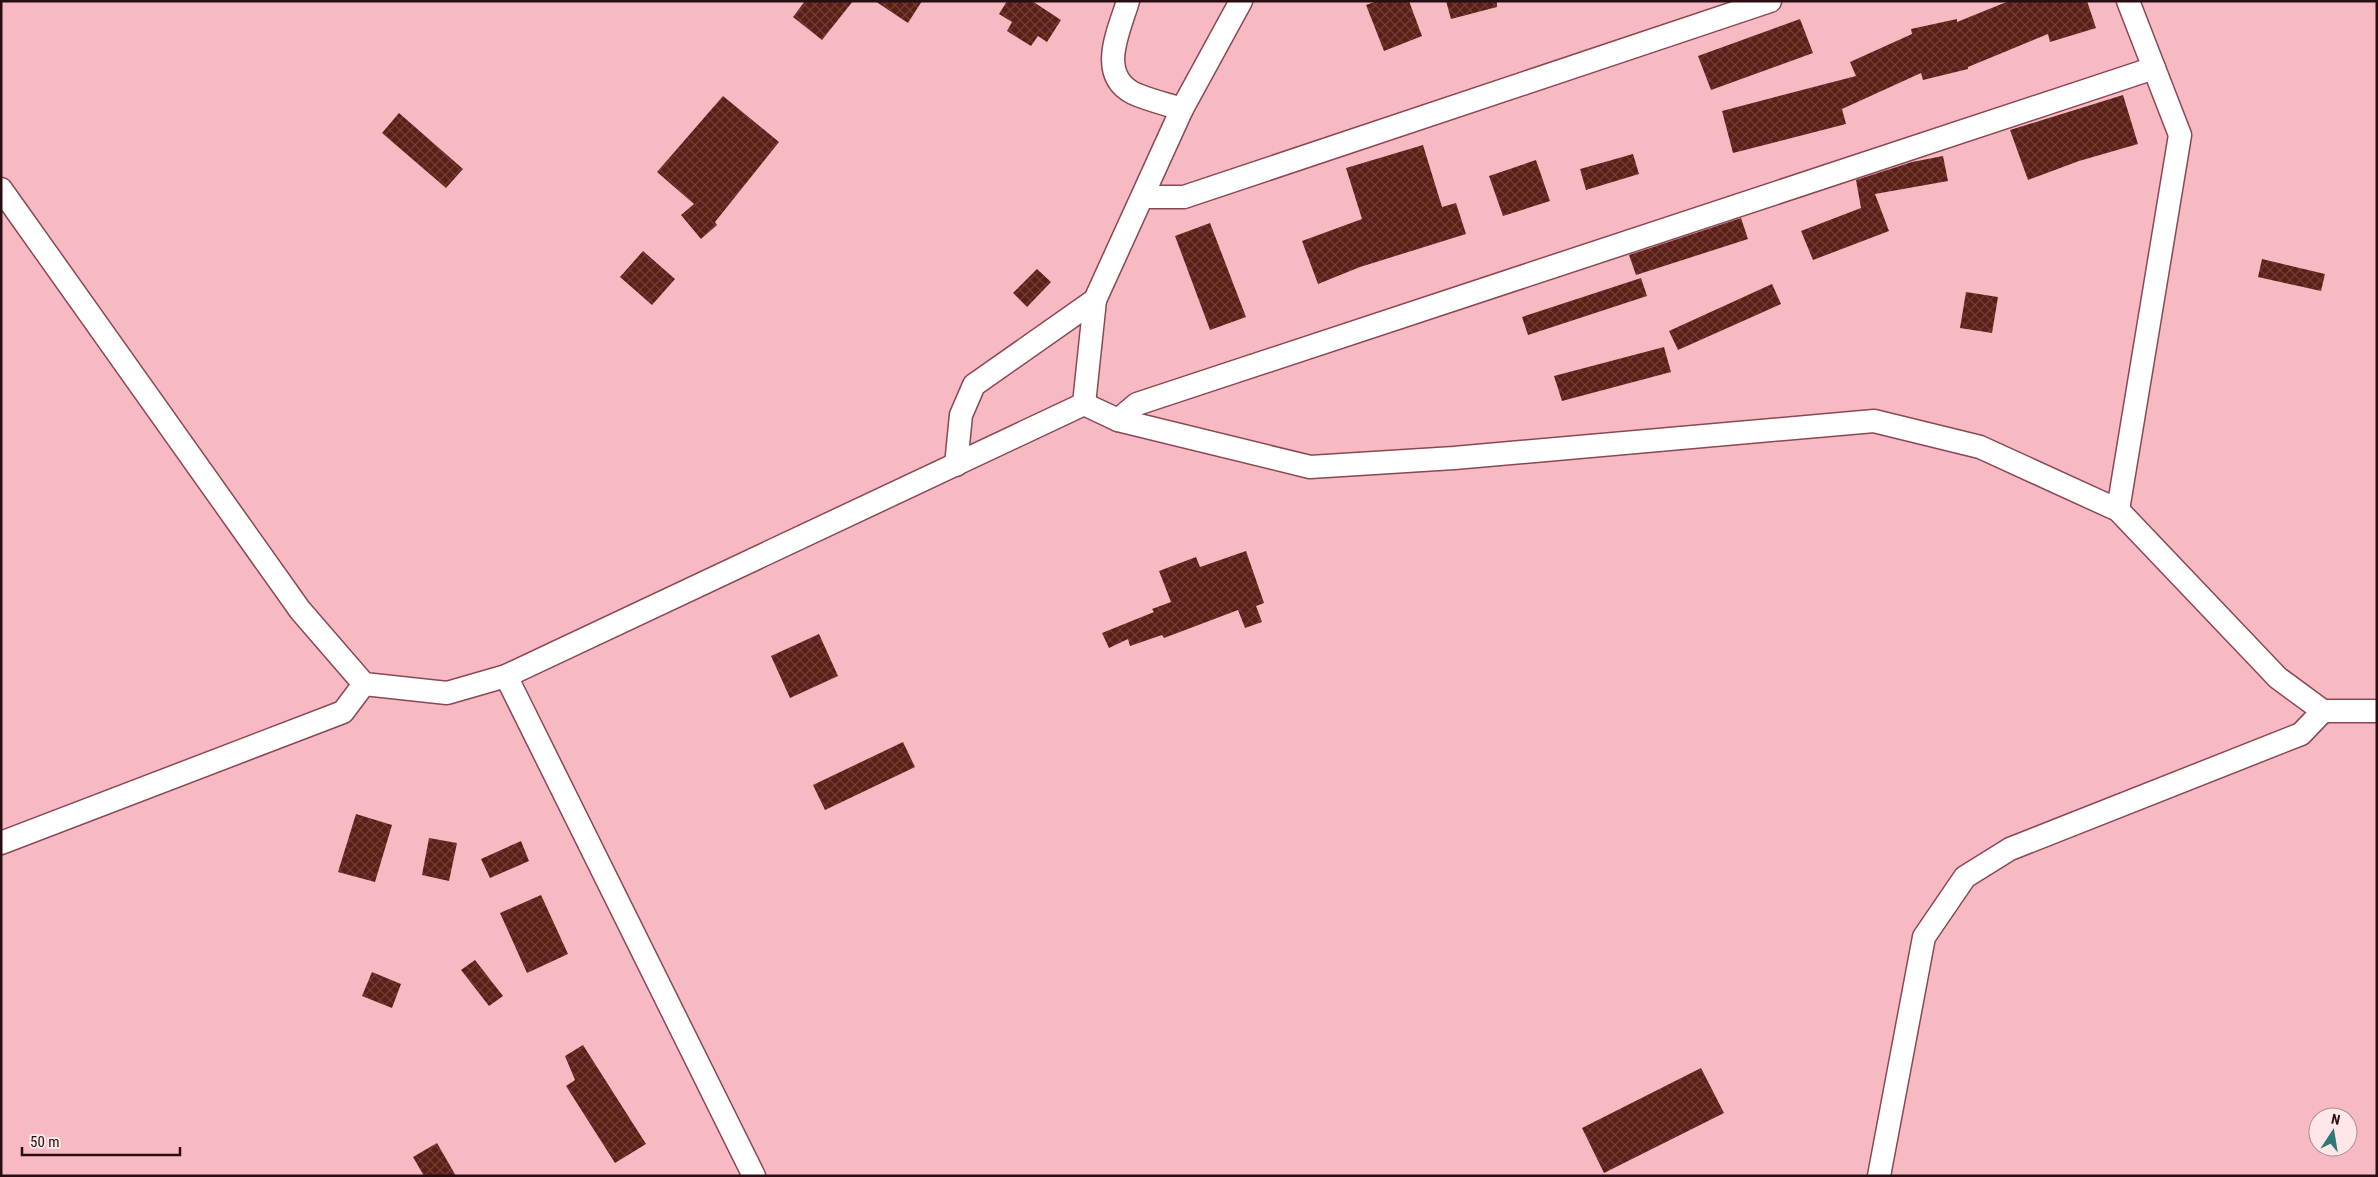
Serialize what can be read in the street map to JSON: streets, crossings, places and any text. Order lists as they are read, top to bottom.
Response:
{
  "scale_bar": "50 m",
  "north": "top"
}
